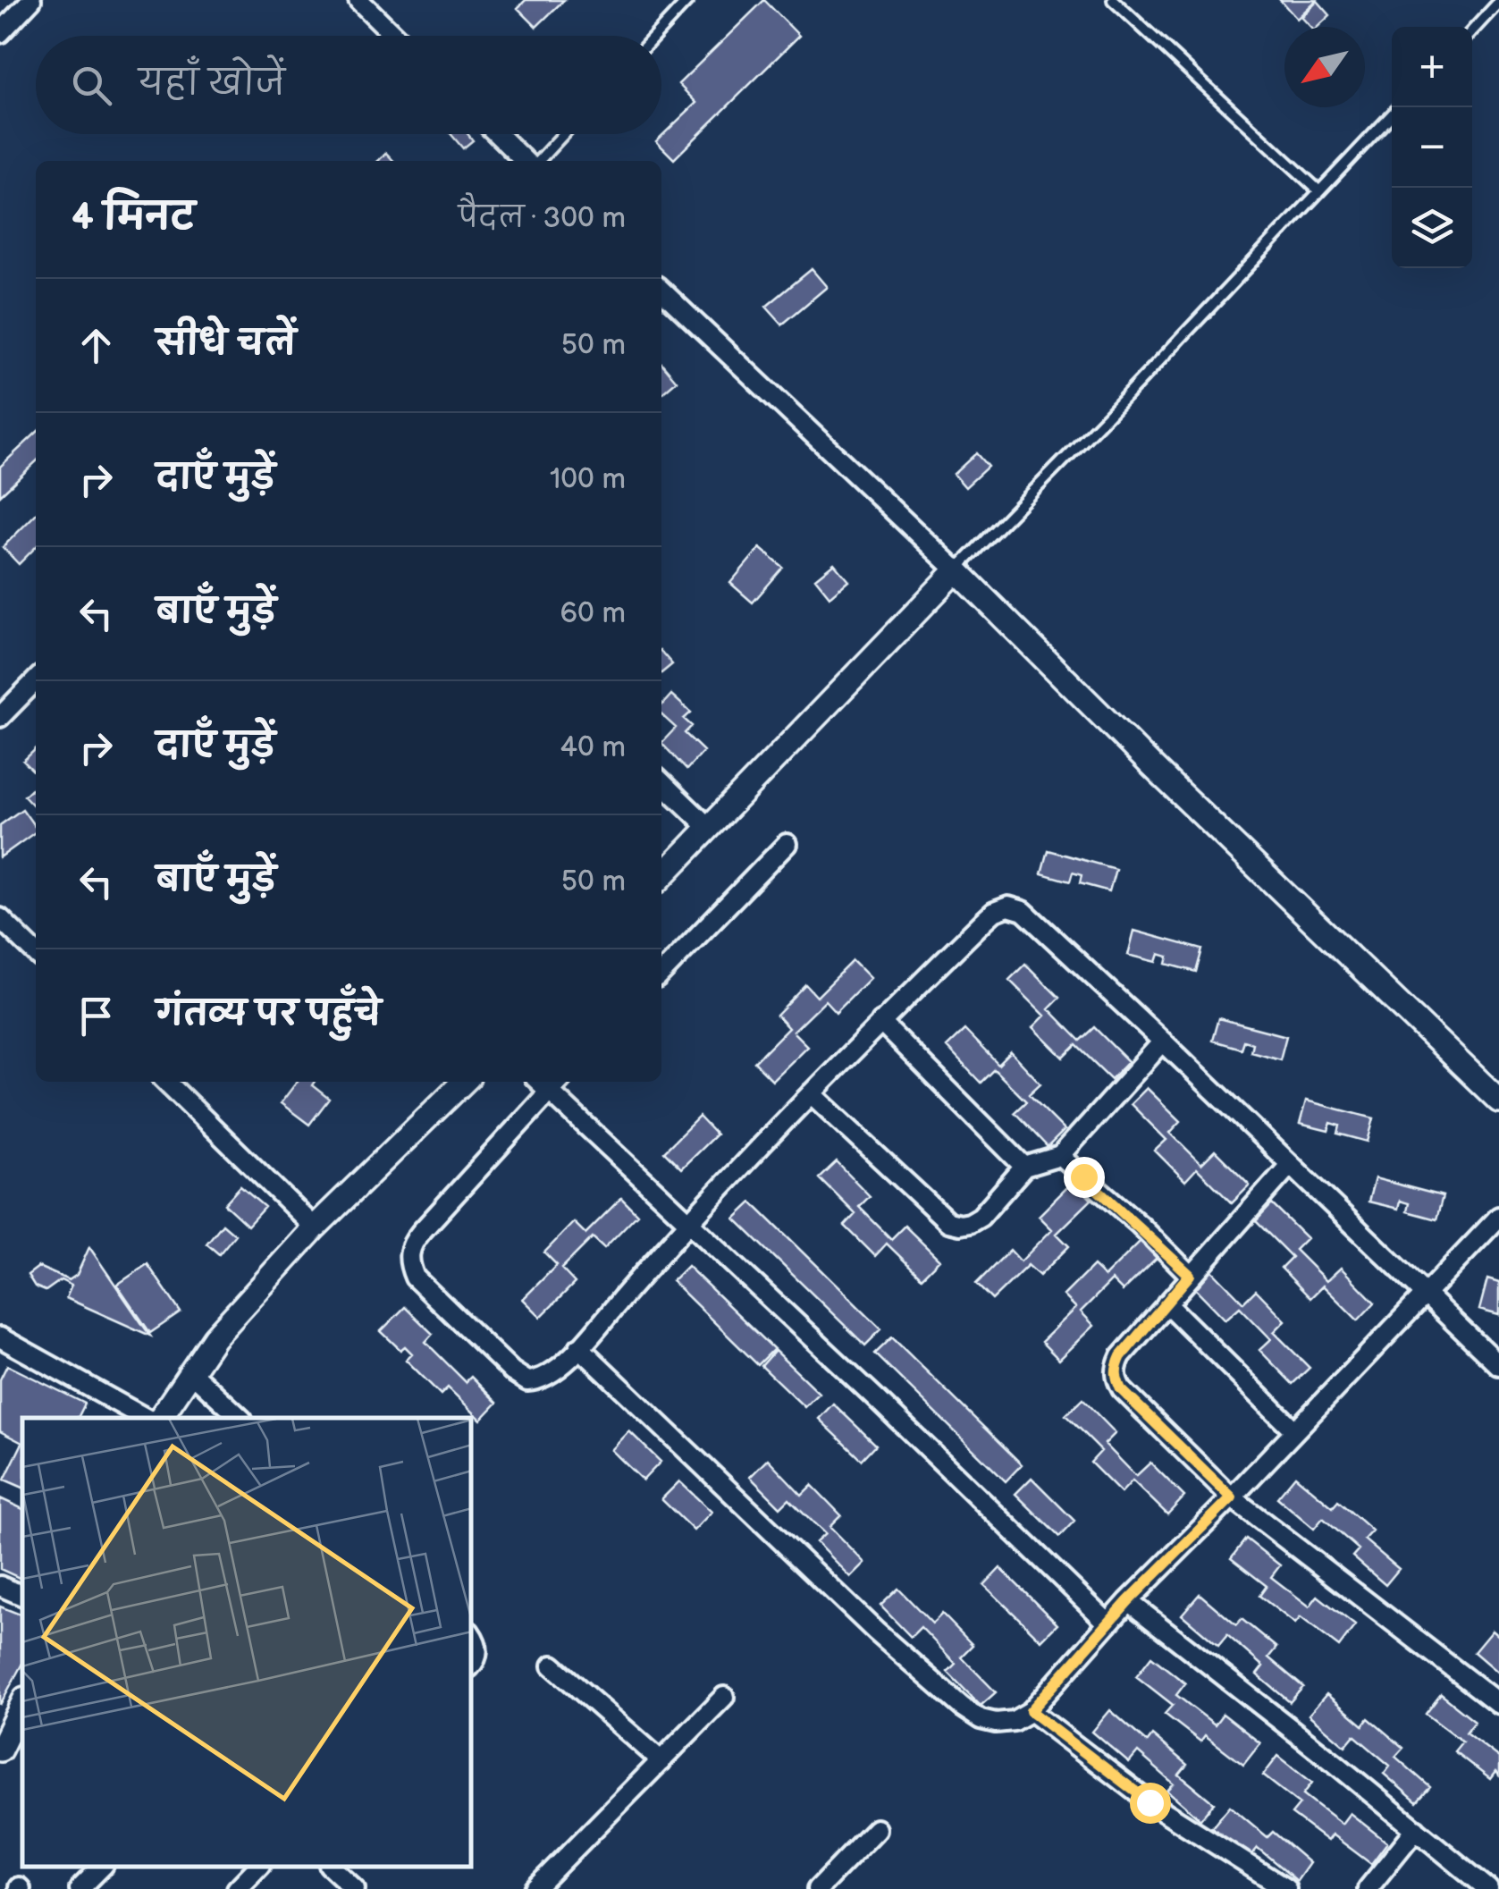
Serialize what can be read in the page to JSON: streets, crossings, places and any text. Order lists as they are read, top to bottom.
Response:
{
  "north": "bottom left",
  "page": {
    "map_buttons": ["+", "−"],
    "search": "यहाँ खोजें",
    "heading": ["4 मिनट", "पैदल · 300 m"],
    "list": [
      ["सीधे चलें", "50 m"],
      ["दाएँ मुड़ें", "100 m"],
      ["बाएँ मुड़ें", "60 m"],
      ["दाएँ मुड़ें", "40 m"],
      ["बाएँ मुड़ें", "50 m"],
      "गंतव्य पर पहुँचे"
    ]
  }
}
